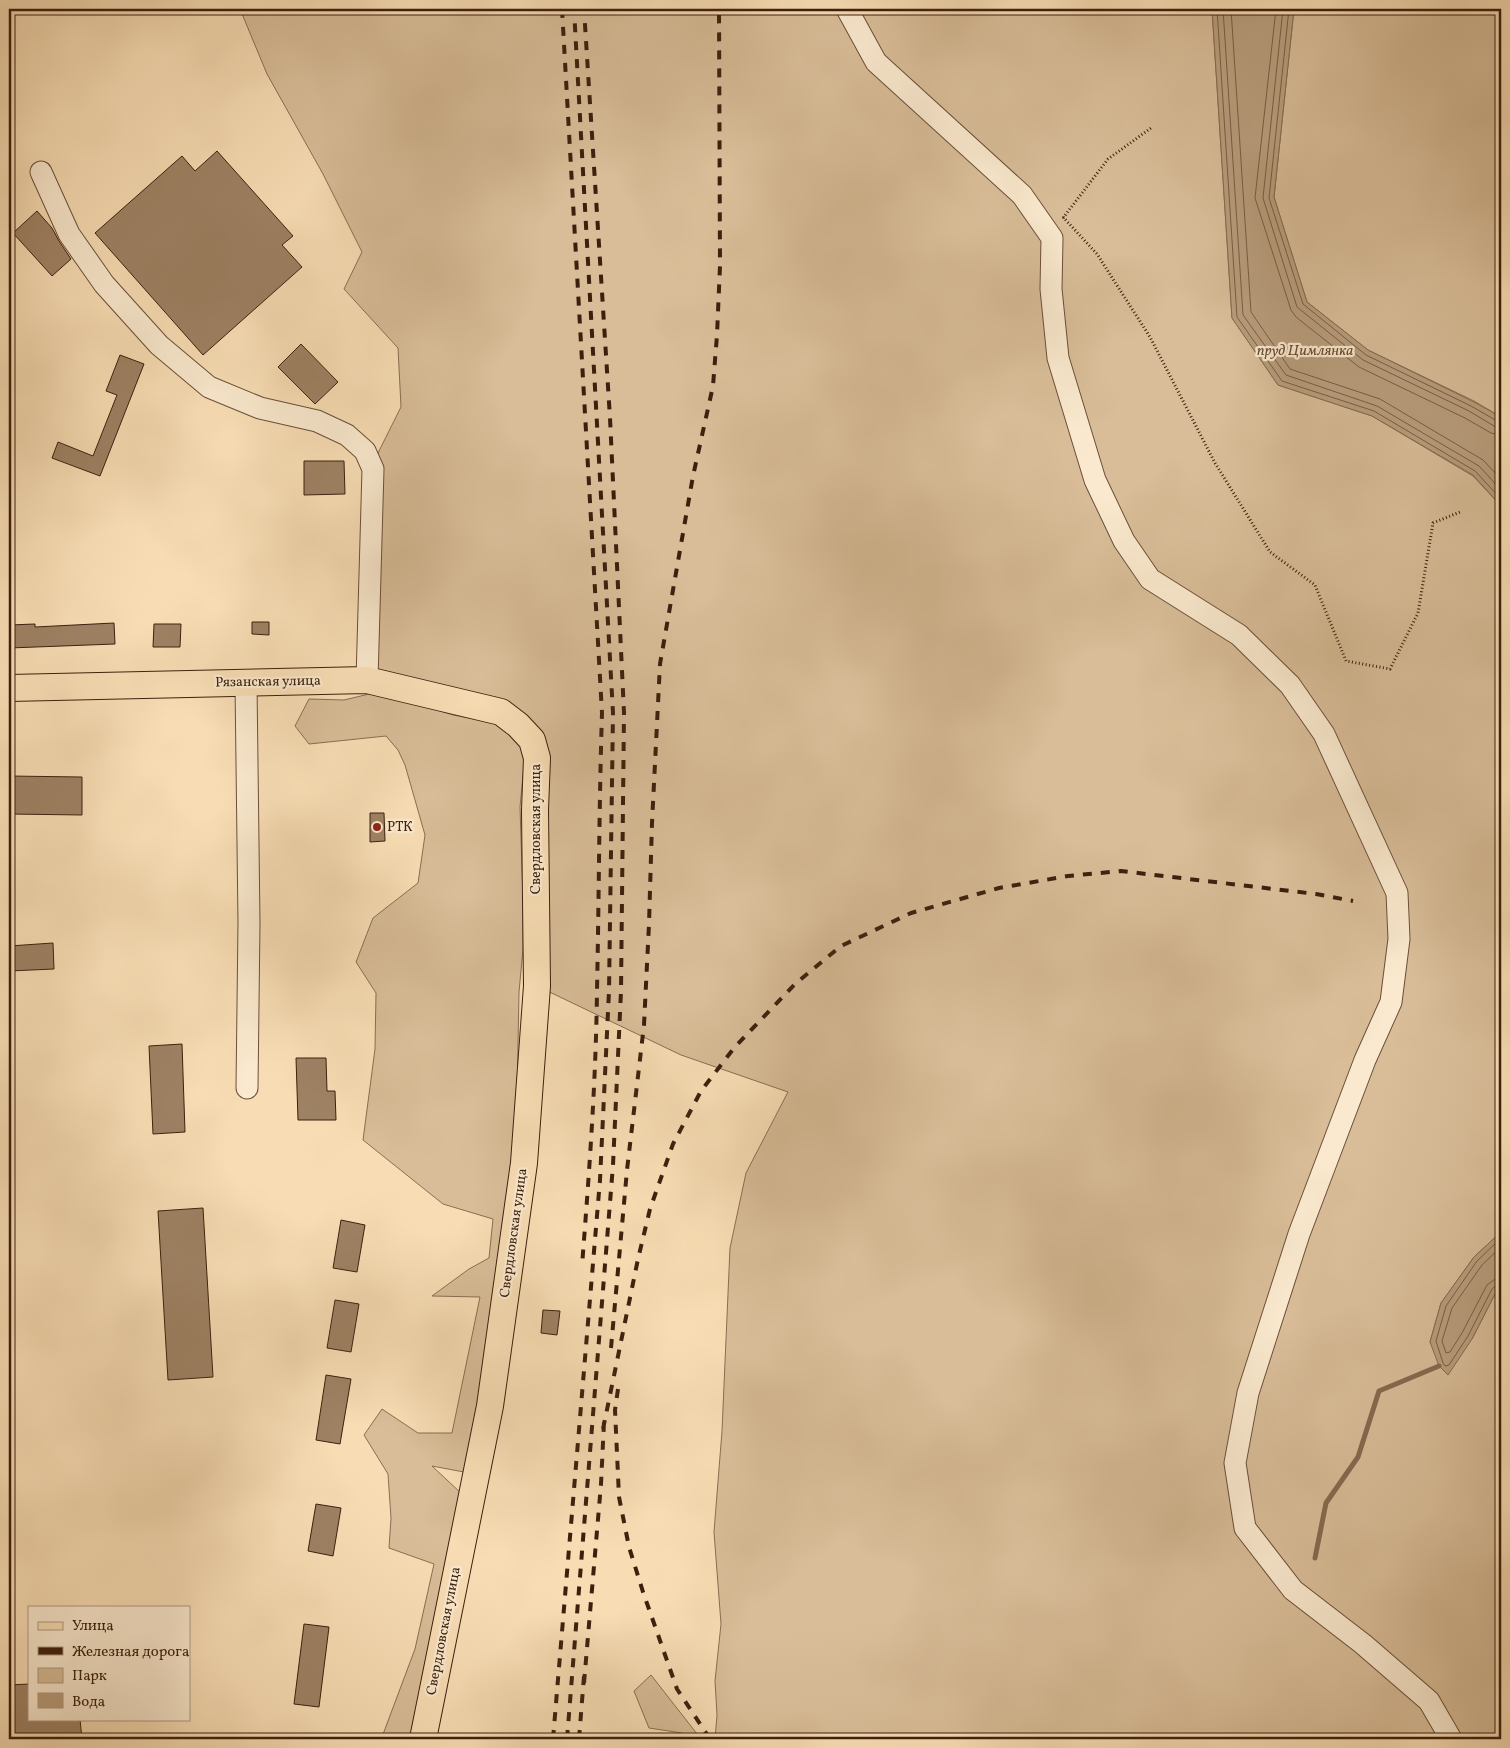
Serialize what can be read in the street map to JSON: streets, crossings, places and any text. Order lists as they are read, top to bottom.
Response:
{
  "streets": {
    "main road": ["Рязанская улица", "Свердловская улица"]
  },
  "crossings": [
    ["Рязанская улица", "Свердловская улица"]
  ],
  "water": ["пруд Цимлянка"],
  "places": ["РТК"],
  "legend": [
    "Улица",
    "Железная дорога",
    "Парк",
    "Вода"
  ]
}
